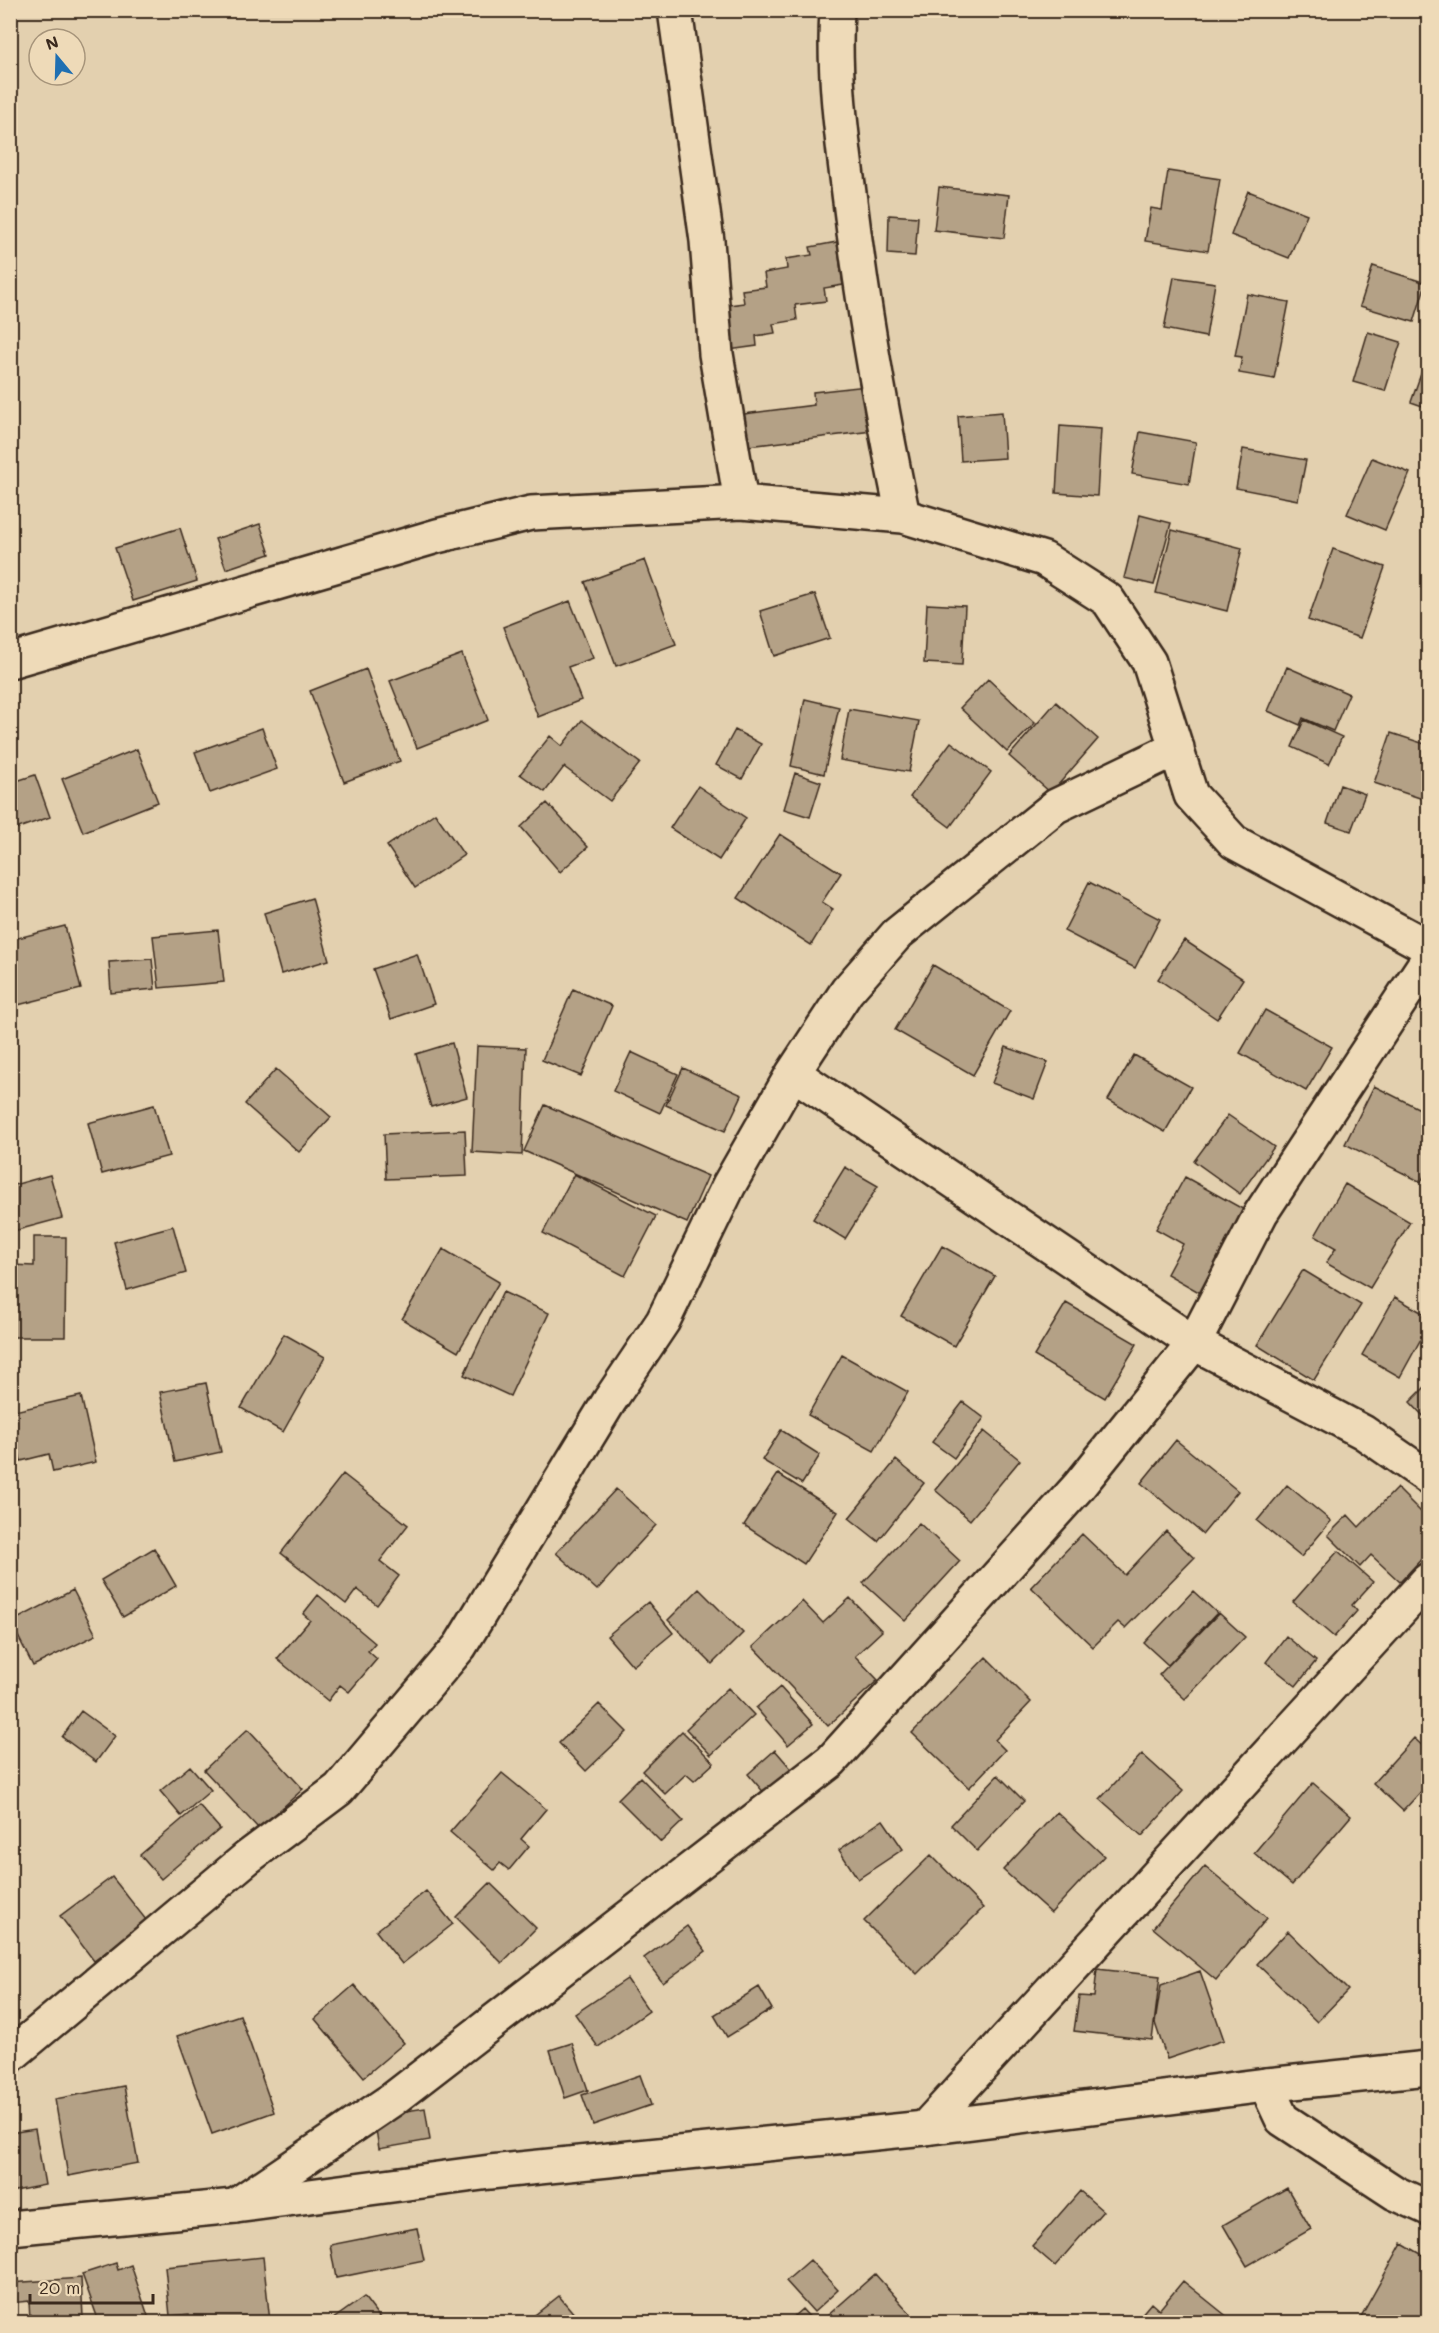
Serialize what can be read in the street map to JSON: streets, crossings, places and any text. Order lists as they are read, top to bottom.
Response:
{
  "scale_bar": "20 m",
  "north": "top"
}
